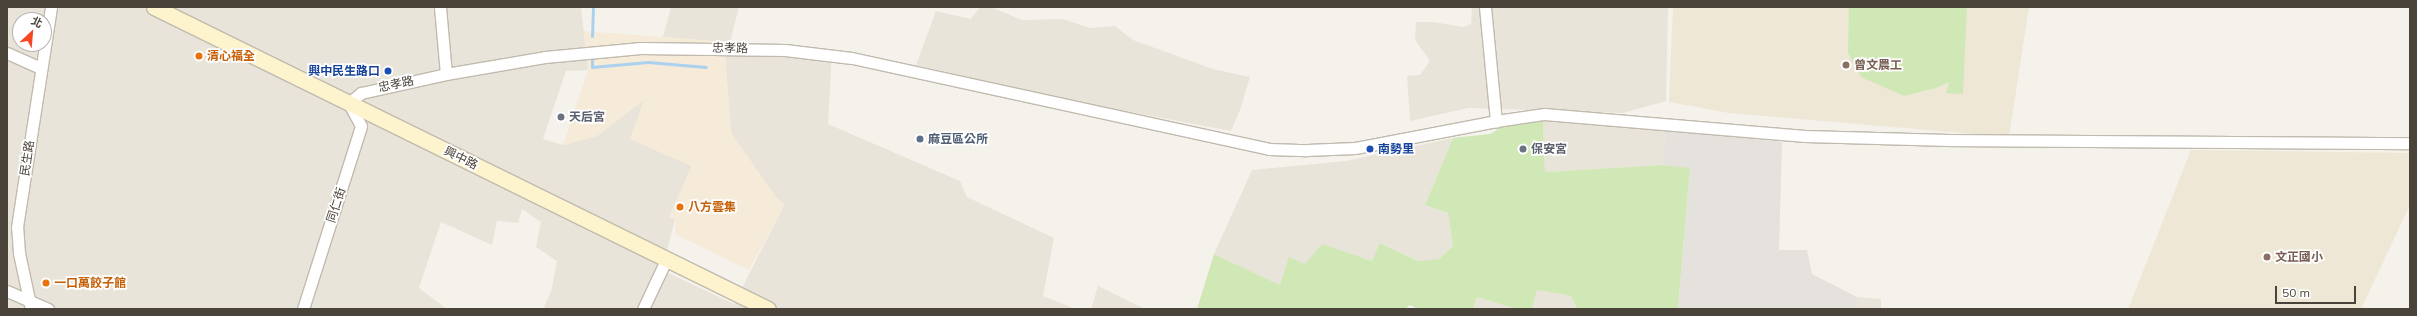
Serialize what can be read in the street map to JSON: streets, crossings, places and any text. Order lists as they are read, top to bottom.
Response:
{
  "streets": {
    "main road": ["興中路"],
    "street": ["忠孝路", "民生路", "同仁街"]
  },
  "crossings": [
    ["忠孝路", "興中路"],
    ["忠孝路", "同仁街"],
    ["興中路", "同仁街"]
  ],
  "places": [
    "清心福全",
    "曾文農工",
    "興中民生路口",
    "天后宮",
    "麻豆區公所",
    "南勢里",
    "保安宮",
    "八方雲集",
    "文正國小",
    "一口萬餃子館"
  ],
  "scale_bar": "50 m",
  "north": "top right"
}
